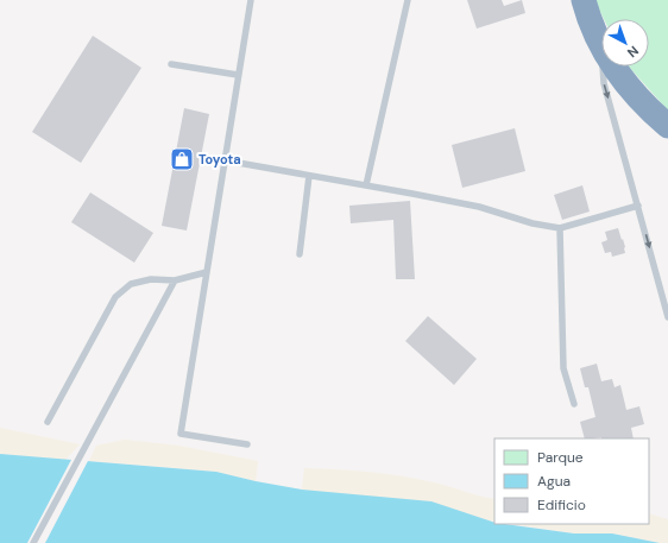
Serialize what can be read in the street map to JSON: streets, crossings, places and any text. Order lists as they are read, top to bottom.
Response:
{
  "places": {
    "shop": ["Toyota"]
  },
  "legend": ["Parque", "Agua", "Edificio"],
  "north": "bottom right"
}
